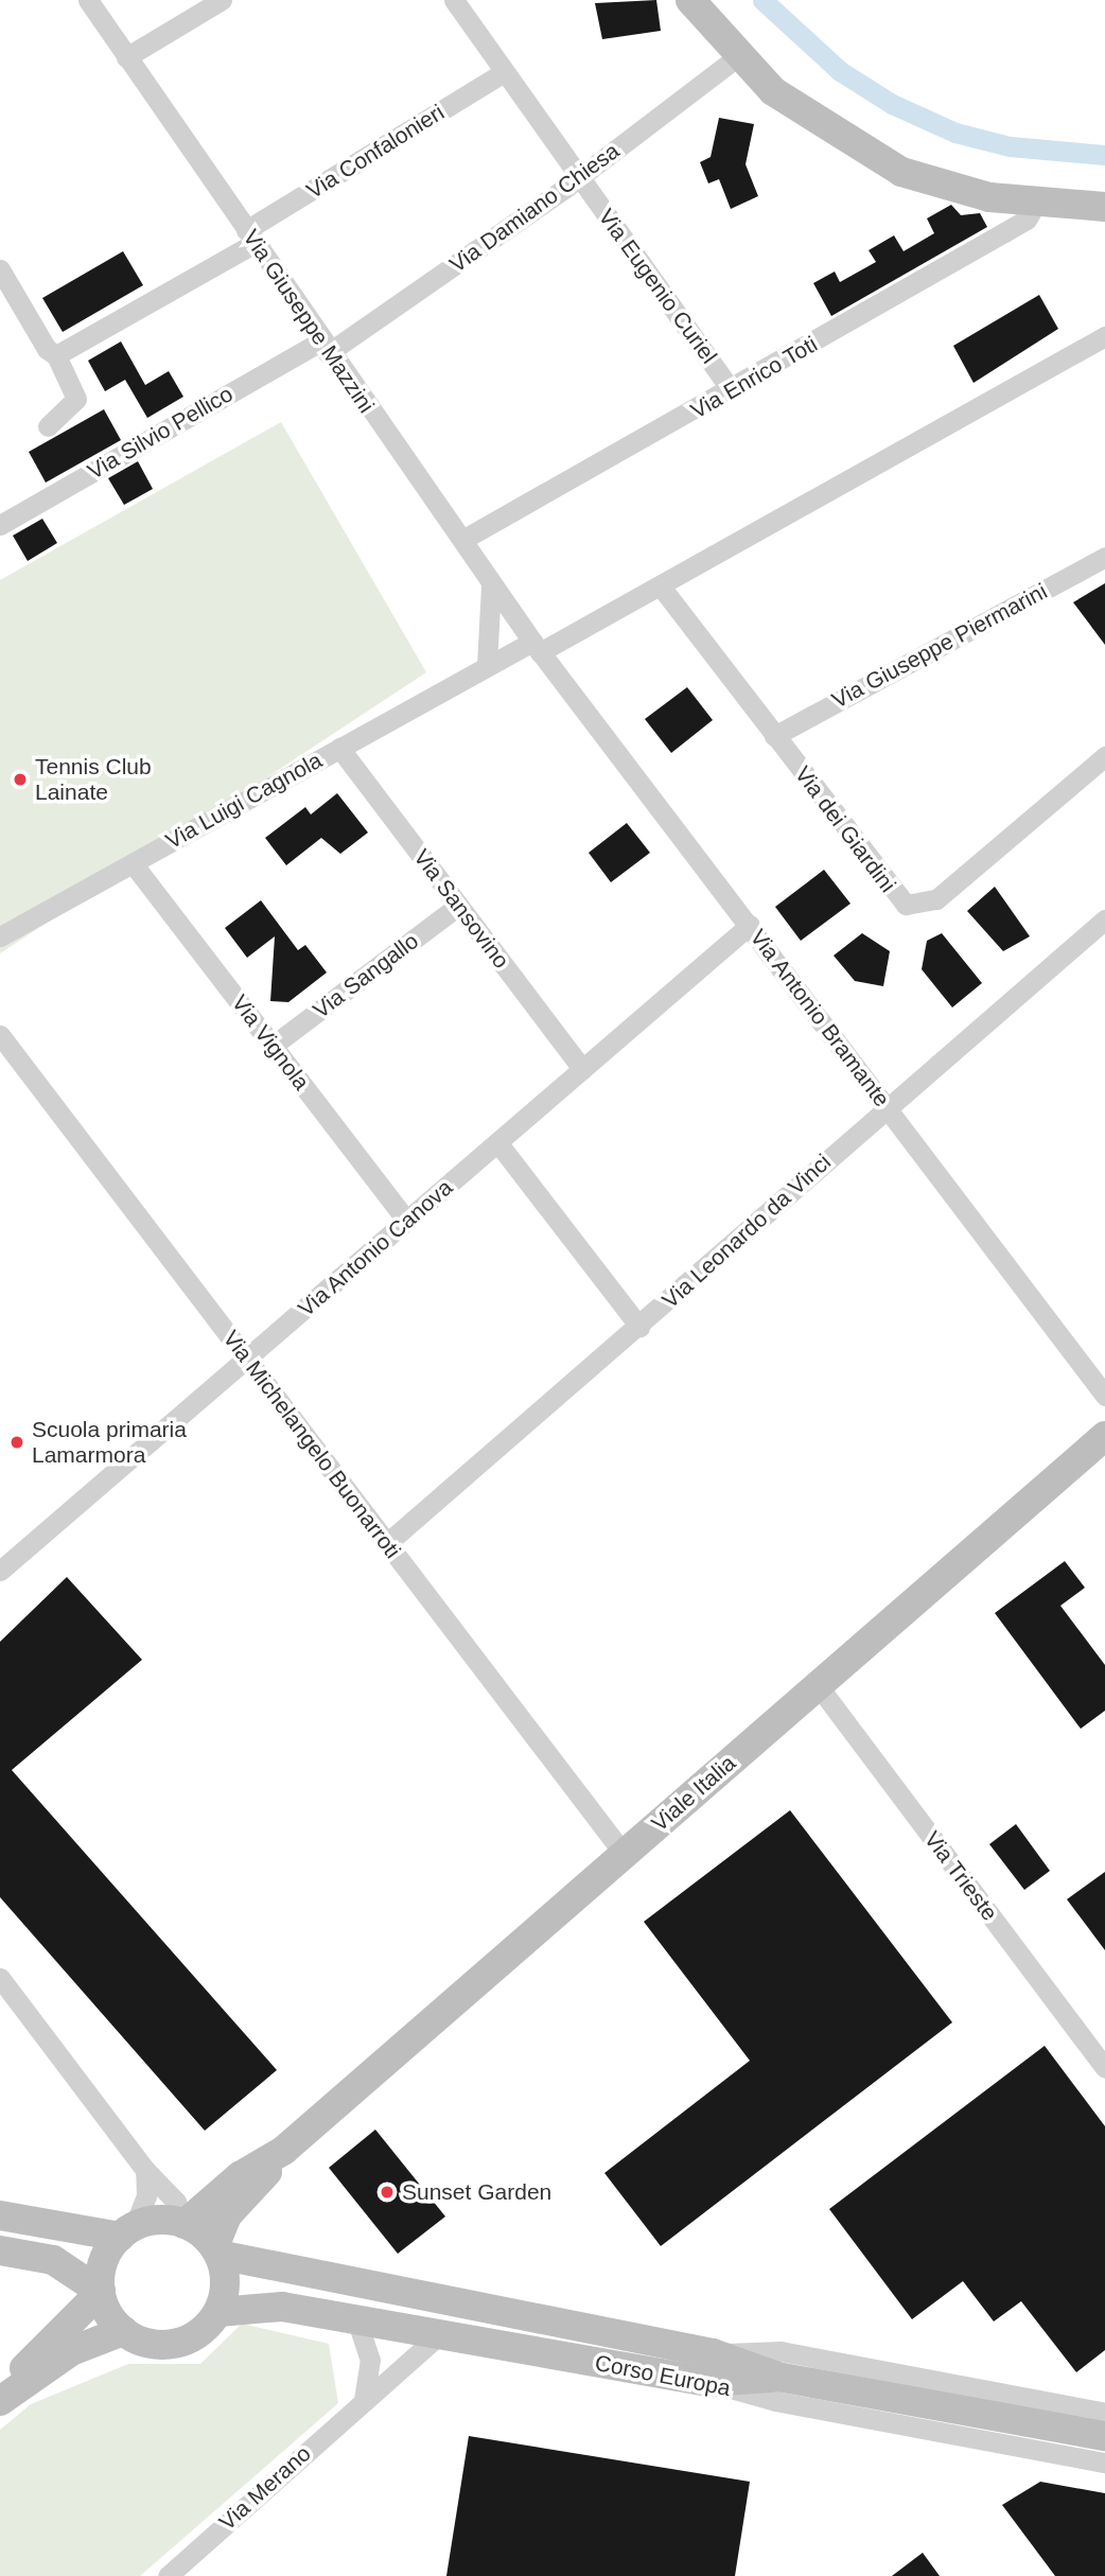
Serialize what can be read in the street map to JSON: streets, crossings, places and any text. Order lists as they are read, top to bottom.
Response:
{
  "streets": {
    "street": [
      "Via Confalonieri",
      "Via Damiano Chiesa",
      "Via Eugenio Curiel",
      "Via Giuseppe Mazzini",
      "Via Enrico Toti",
      "Via Silvio Pellico",
      "Via Giuseppe Piermarini",
      "Via Luigi Cagnola",
      "Via dei Giardini",
      "Via Sansovino",
      "Via Sangallo",
      "Via Antonio Bramante",
      "Via Vignola",
      "Via Leonardo da Vinci",
      "Via Antonio Canova",
      "Via Michelangelo Buonarroti",
      "Viale Italia",
      "Via Trieste",
      "Corso Europa",
      "Via Merano"
    ]
  },
  "crossings": [
    ["Via Confalonieri", "Via Eugenio Curiel"],
    ["Via Confalonieri", "Via Giuseppe Mazzini"],
    ["Via Damiano Chiesa", "Via Eugenio Curiel"],
    ["Via Damiano Chiesa", "Via Giuseppe Mazzini"],
    ["Via Damiano Chiesa", "Via Silvio Pellico"],
    ["Via Eugenio Curiel", "Via Enrico Toti"],
    ["Via Giuseppe Mazzini", "Via Enrico Toti"],
    ["Via Giuseppe Mazzini", "Via Silvio Pellico"],
    ["Via Giuseppe Mazzini", "Via Luigi Cagnola"],
    ["Via Giuseppe Mazzini", "Via Antonio Bramante"],
    ["Via Giuseppe Piermarini", "Via dei Giardini"],
    ["Via Luigi Cagnola", "Via dei Giardini"],
    ["Via Luigi Cagnola", "Via Sansovino"],
    ["Via Luigi Cagnola", "Via Antonio Bramante"],
    ["Via Luigi Cagnola", "Via Vignola"],
    ["Via Sansovino", "Via Sangallo"],
    ["Via Sansovino", "Via Antonio Canova"],
    ["Via Sangallo", "Via Vignola"],
    ["Via Antonio Bramante", "Via Leonardo da Vinci"],
    ["Via Antonio Bramante", "Via Antonio Canova"],
    ["Via Vignola", "Via Antonio Canova"],
    ["Via Leonardo da Vinci", "Via Michelangelo Buonarroti"],
    ["Via Antonio Canova", "Via Michelangelo Buonarroti"],
    ["Via Michelangelo Buonarroti", "Viale Italia"],
    ["Viale Italia", "Via Trieste"],
    ["Viale Italia", "Corso Europa"],
    ["Corso Europa", "Via Merano"]
  ],
  "places": ["Tennis Club Lainate", "Scuola primaria Lamarmora", "Sunset Garden"]
}
